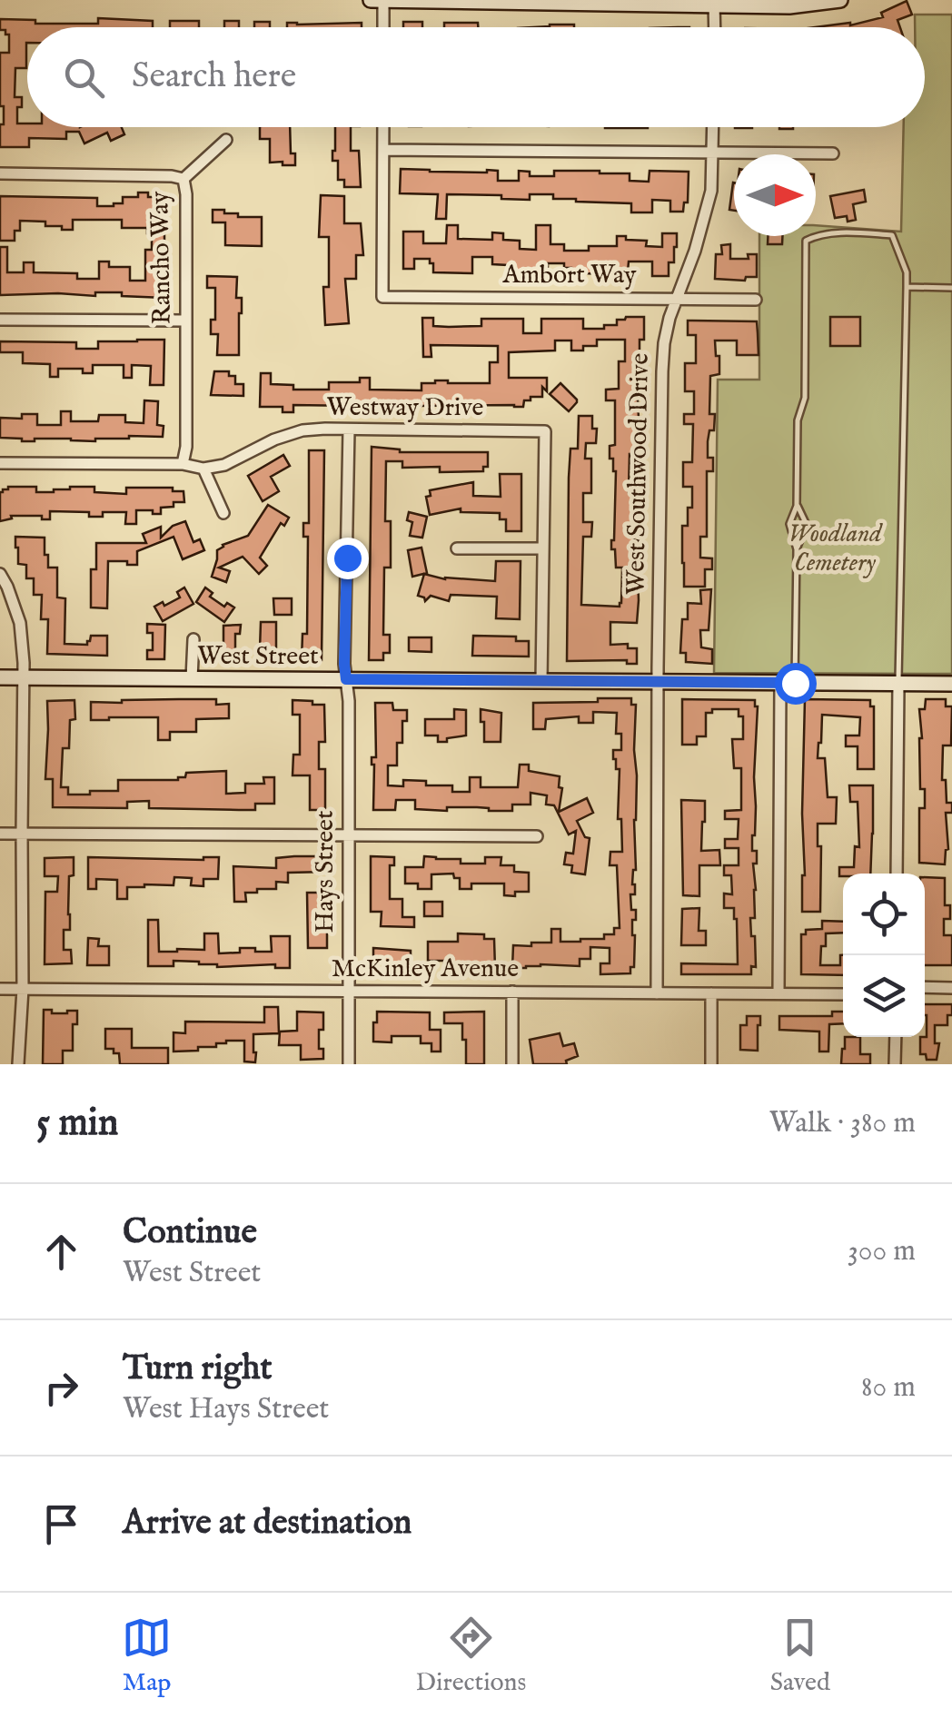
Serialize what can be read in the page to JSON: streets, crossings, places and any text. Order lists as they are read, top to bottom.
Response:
{
  "streets": {
    "main road": ["West Street"],
    "street": [
      "Rancho Way",
      "Ambort Way",
      "Westway Drive",
      "West Southwood Drive",
      "Hays Street",
      "McKinley Avenue"
    ]
  },
  "crossings": [
    ["Ambort Way", "West Southwood Drive"],
    ["Westway Drive", "Hays Street"],
    ["West Southwood Drive", "West Street"],
    ["West Southwood Drive", "McKinley Avenue"],
    ["West Street", "Hays Street"],
    ["Hays Street", "McKinley Avenue"]
  ],
  "parks": ["Woodland Cemetery"],
  "north": "right",
  "page": {
    "search": "Search here",
    "heading": ["5 min", "Walk · 380 m"],
    "list": [
      ["Continue", "West Street", "300 m"],
      ["Turn right", "West Hays Street", "80 m"],
      "Arrive at destination"
    ],
    "nav": ["Map", "Directions", "Saved"]
  }
}
